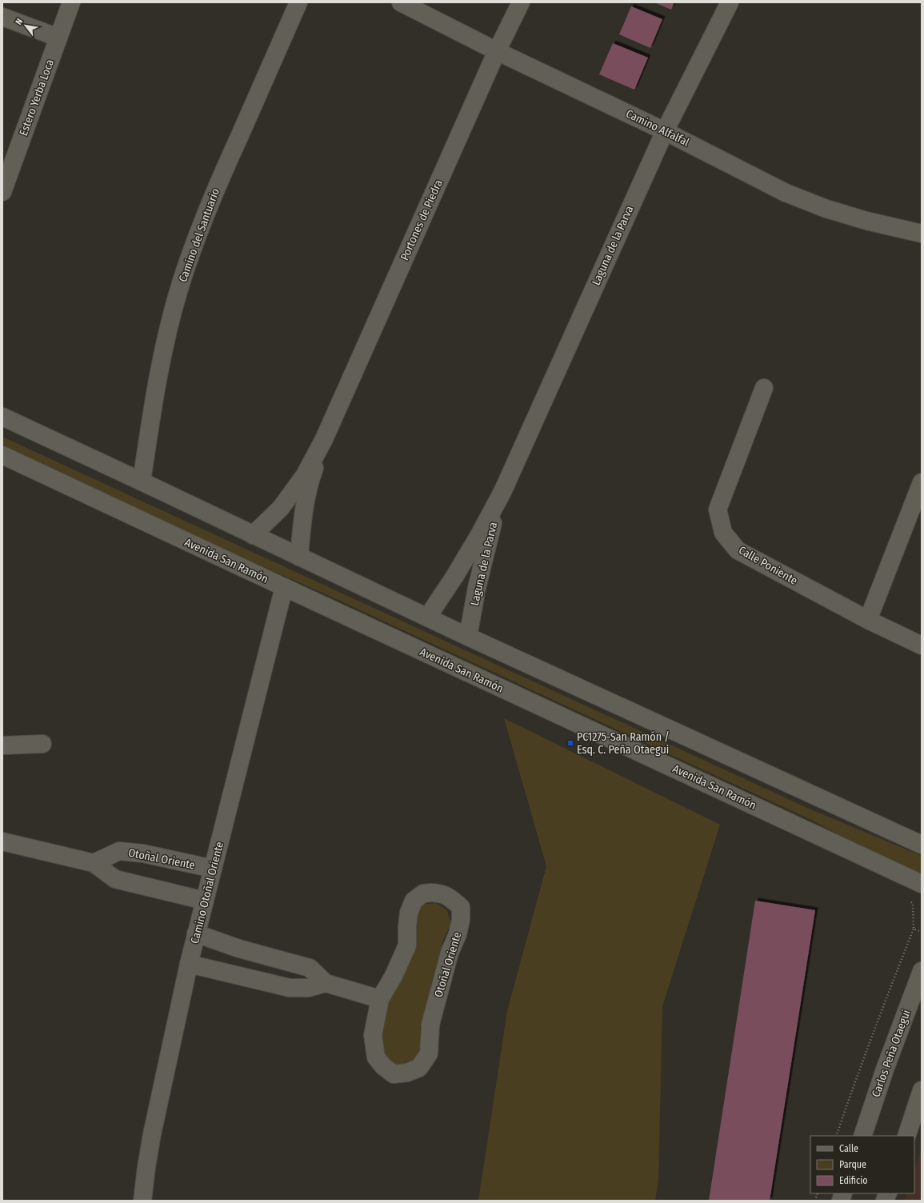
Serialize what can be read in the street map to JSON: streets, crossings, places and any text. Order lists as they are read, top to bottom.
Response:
{
  "streets": {
    "street": [
      "Estero Yerba Loca",
      "Camino Alfalfal",
      "Portones de Piedra",
      "Camino del Santuario",
      "Laguna de la Parva",
      "Avenida San Ramón",
      "Calle Poniente",
      "Otoñal Oriente",
      "Camino Otoñal Oriente",
      "Carlos Peña Otaegui"
    ]
  },
  "crossings": [
    ["Camino Alfalfal", "Portones de Piedra"],
    ["Camino Alfalfal", "Laguna de la Parva"],
    ["Avenida San Ramón", "Camino Otoñal Oriente"],
    ["Otoñal Oriente", "Camino Otoñal Oriente"]
  ],
  "places": {
    "transit": ["PC1275-San Ramón / Esq. C. Peña Otaegui"]
  },
  "legend": ["Calle", "Parque", "Edificio"],
  "north": "top left"
}
